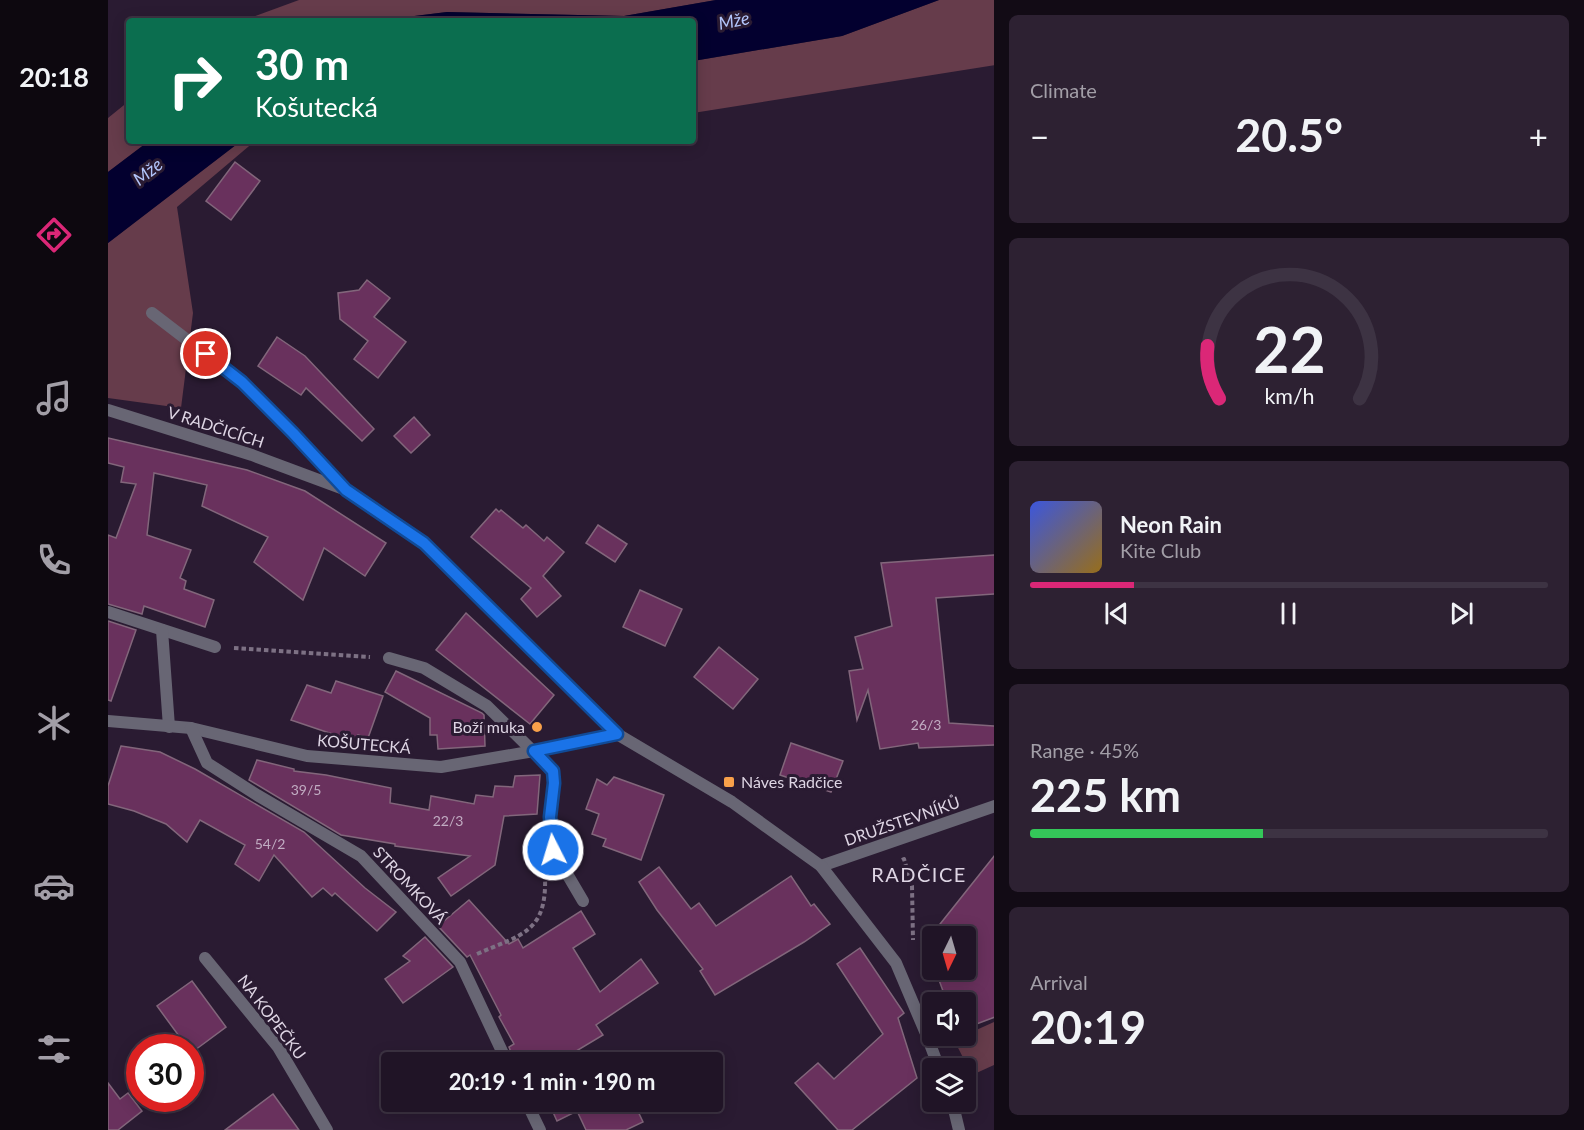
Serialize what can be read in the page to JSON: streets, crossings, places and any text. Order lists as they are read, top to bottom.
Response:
{
  "streets": {
    "street": [
      "V RADČICÍCH",
      "KOŠUTECKÁ",
      "DRUŽSTEVNÍKŮ",
      "STROMKOVÁ",
      "NA KOPEČKU"
    ]
  },
  "crossings": [
    ["V RADČICÍCH", "KOŠUTECKÁ"],
    ["V RADČICÍCH", "DRUŽSTEVNÍKŮ"],
    ["KOŠUTECKÁ", "STROMKOVÁ"]
  ],
  "districts": ["RADČICE"],
  "water": ["Mže"],
  "places": {
    "other": ["Boží muka"],
    "transit": ["Náves Radčice"]
  },
  "house_numbers": [
    "26/3",
    "39/5",
    "22/3",
    "54/2"
  ],
  "north": "bottom",
  "page": {
    "tabs": "20:18",
    "tile": [
      "Climate",
      ["Range · 45%", "225 km"],
      ["Arrival", "20:19"]
    ],
    "turn": ["30 m", "Košutecká"],
    "heat": ["−", "20.5°", "+"],
    "song": ["Neon Rain", "Kite Club"],
    "limit": "30",
    "trip": "20:19 · 1 min · 190 m",
    "gauge": ["22", "km/h"]
  }
}
